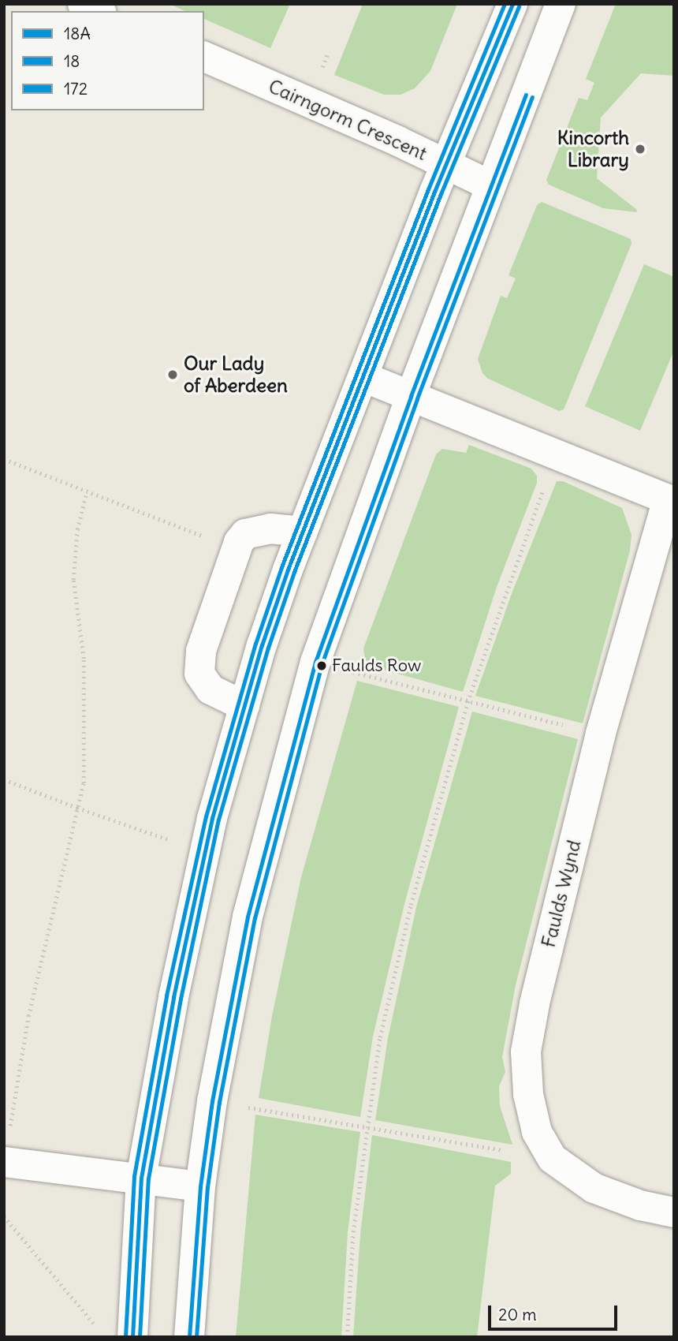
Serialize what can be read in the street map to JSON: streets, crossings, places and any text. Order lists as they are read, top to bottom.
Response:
{
  "streets": {
    "street": ["Cairngorm Crescent", "Faulds Wynd"]
  },
  "places": ["Kincorth Library", "Our Lady of Aberdeen", "Faulds Row"],
  "lines": ["transit line 18A", "transit line 172", "transit line 18"],
  "legend": ["18A", "18", "172"],
  "scale_bar": "20 m"
}
